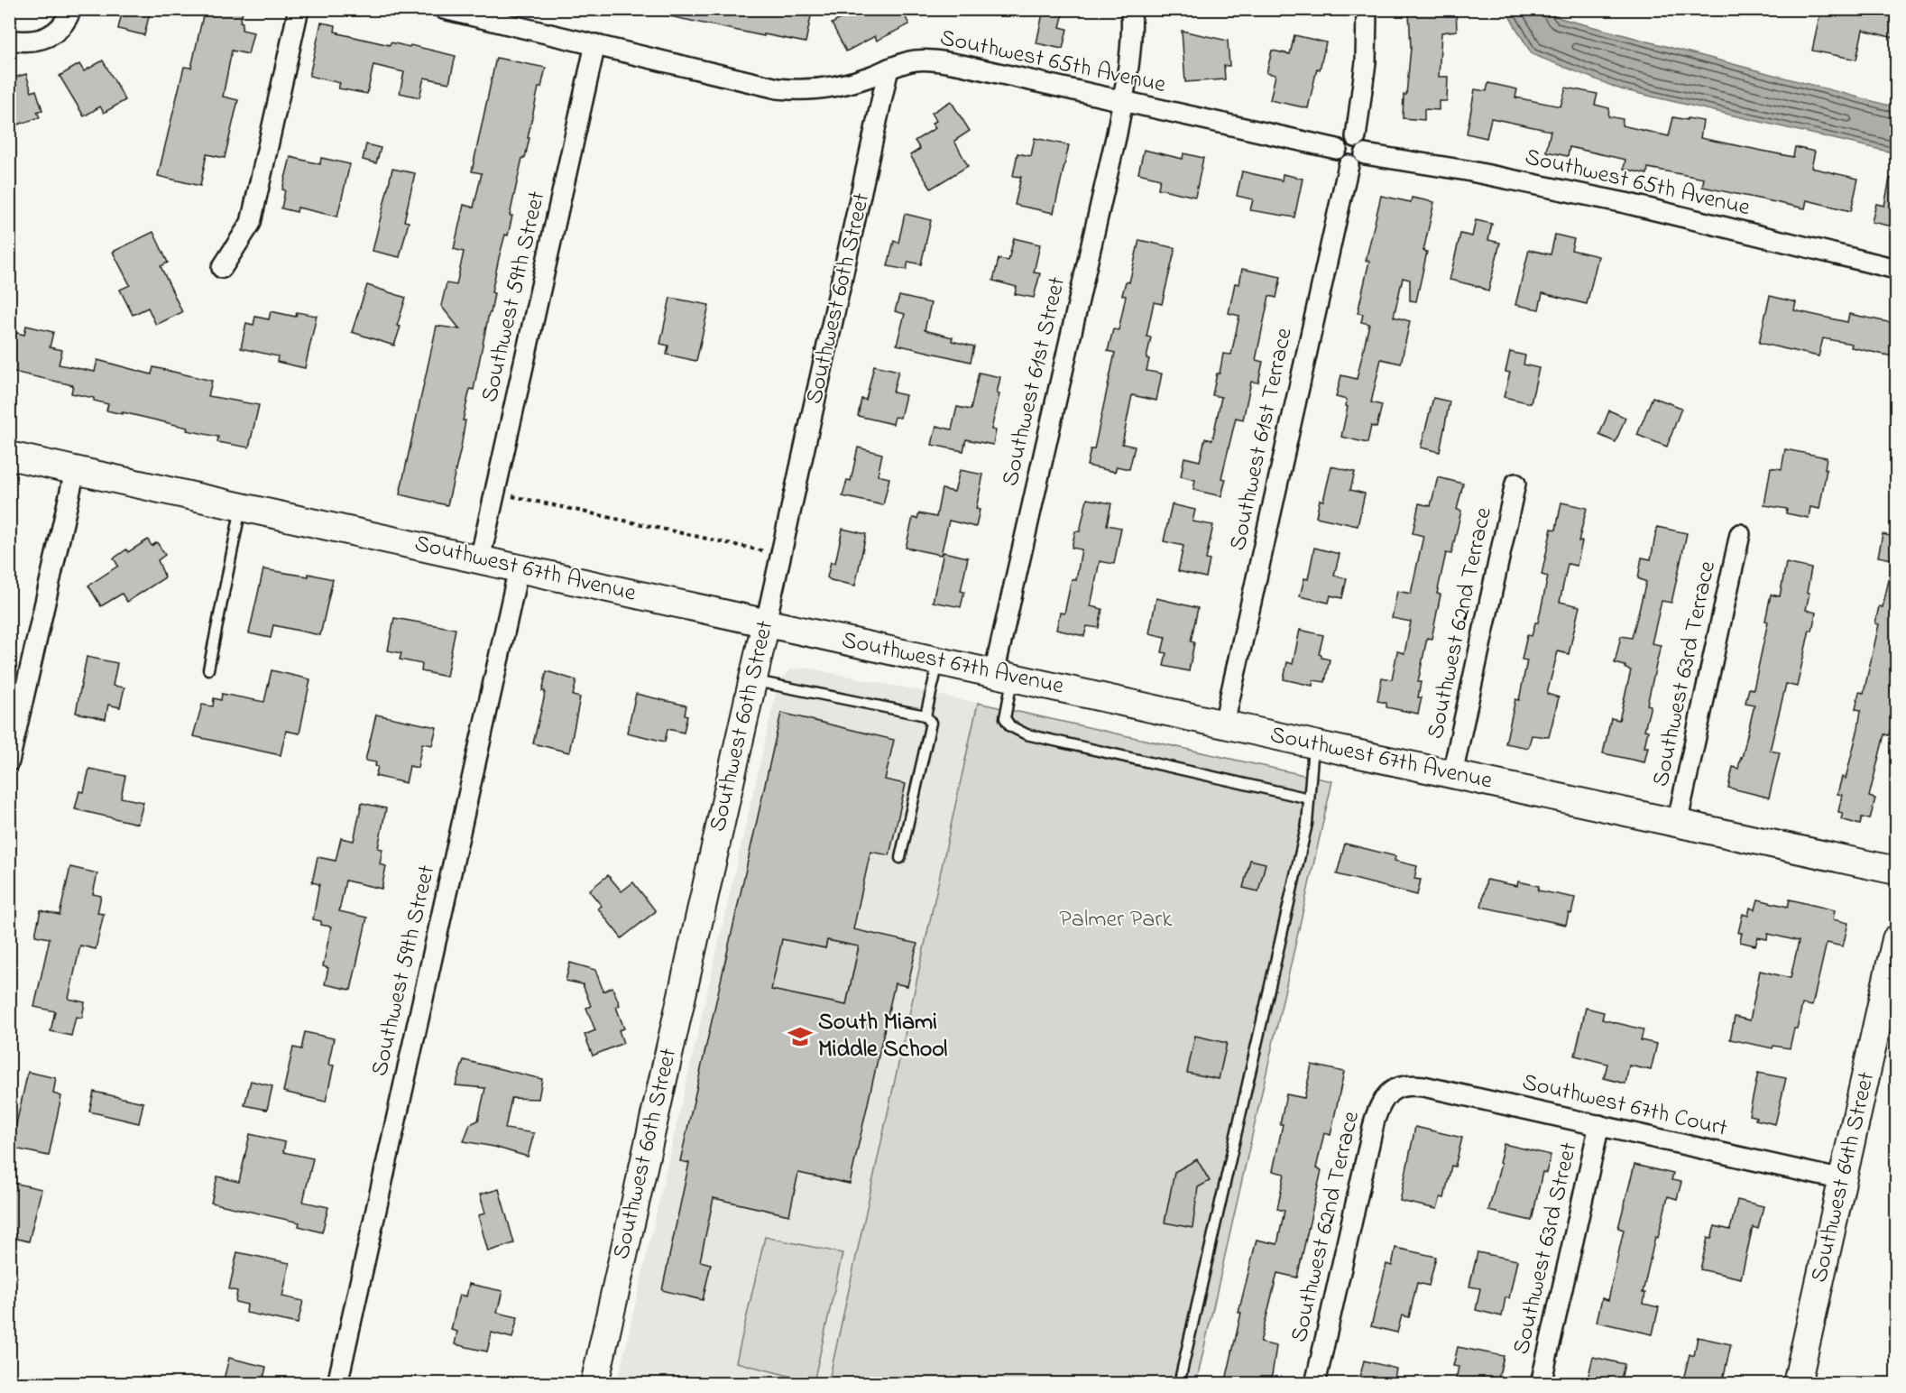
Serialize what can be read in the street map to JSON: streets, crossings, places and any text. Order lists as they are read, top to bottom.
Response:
{
  "streets": {
    "main road": ["Southwest 60th Street", "Southwest 67th Avenue", "Southwest 64th Street"],
    "street": [
      "Southwest 65th Avenue",
      "Southwest 59th Street",
      "Southwest 61st Street",
      "Southwest 61st Terrace",
      "Southwest 62nd Terrace",
      "Southwest 63rd Terrace",
      "Southwest 67th Court",
      "Southwest 63rd Street"
    ]
  },
  "crossings": [
    ["Southwest 65th Avenue", "Southwest 59th Street"],
    ["Southwest 65th Avenue", "Southwest 60th Street"],
    ["Southwest 65th Avenue", "Southwest 61st Street"],
    ["Southwest 65th Avenue", "Southwest 61st Terrace"],
    ["Southwest 59th Street", "Southwest 67th Avenue"],
    ["Southwest 60th Street", "Southwest 67th Avenue"],
    ["Southwest 61st Street", "Southwest 67th Avenue"],
    ["Southwest 61st Terrace", "Southwest 67th Avenue"],
    ["Southwest 67th Avenue", "Southwest 62nd Terrace"],
    ["Southwest 67th Avenue", "Southwest 63rd Terrace"],
    ["Southwest 62nd Terrace", "Southwest 67th Court"],
    ["Southwest 67th Court", "Southwest 64th Street"],
    ["Southwest 67th Court", "Southwest 63rd Street"]
  ],
  "parks": ["Palmer Park"],
  "places": {
    "school or university": ["South Miami Middle School"]
  }
}
